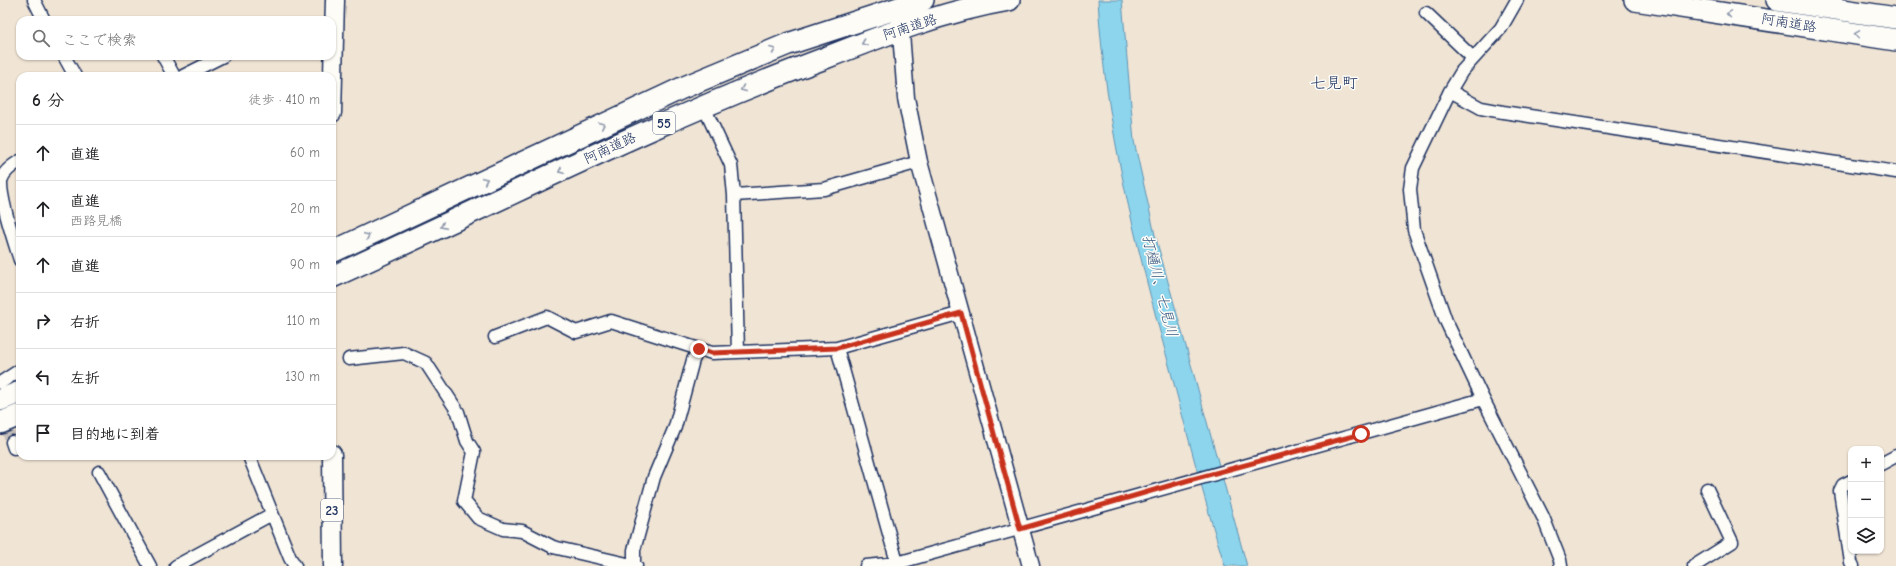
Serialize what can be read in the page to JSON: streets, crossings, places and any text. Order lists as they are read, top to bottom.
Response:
{
  "streets": {
    "highway": ["阿南道路", "55"],
    "main road": ["23"]
  },
  "districts": ["七見町"],
  "water": ["打樋川、七見川"],
  "page": {
    "search": "ここで検索",
    "heading": ["6 分", "徒歩 · 410 m"],
    "list": [
      ["直進", "60 m"],
      ["直進", "西路見橋", "20 m"],
      ["直進", "90 m"],
      ["右折", "110 m"],
      ["左折", "130 m"],
      "目的地に到着"
    ],
    "map_buttons": ["+", "−"]
  }
}
